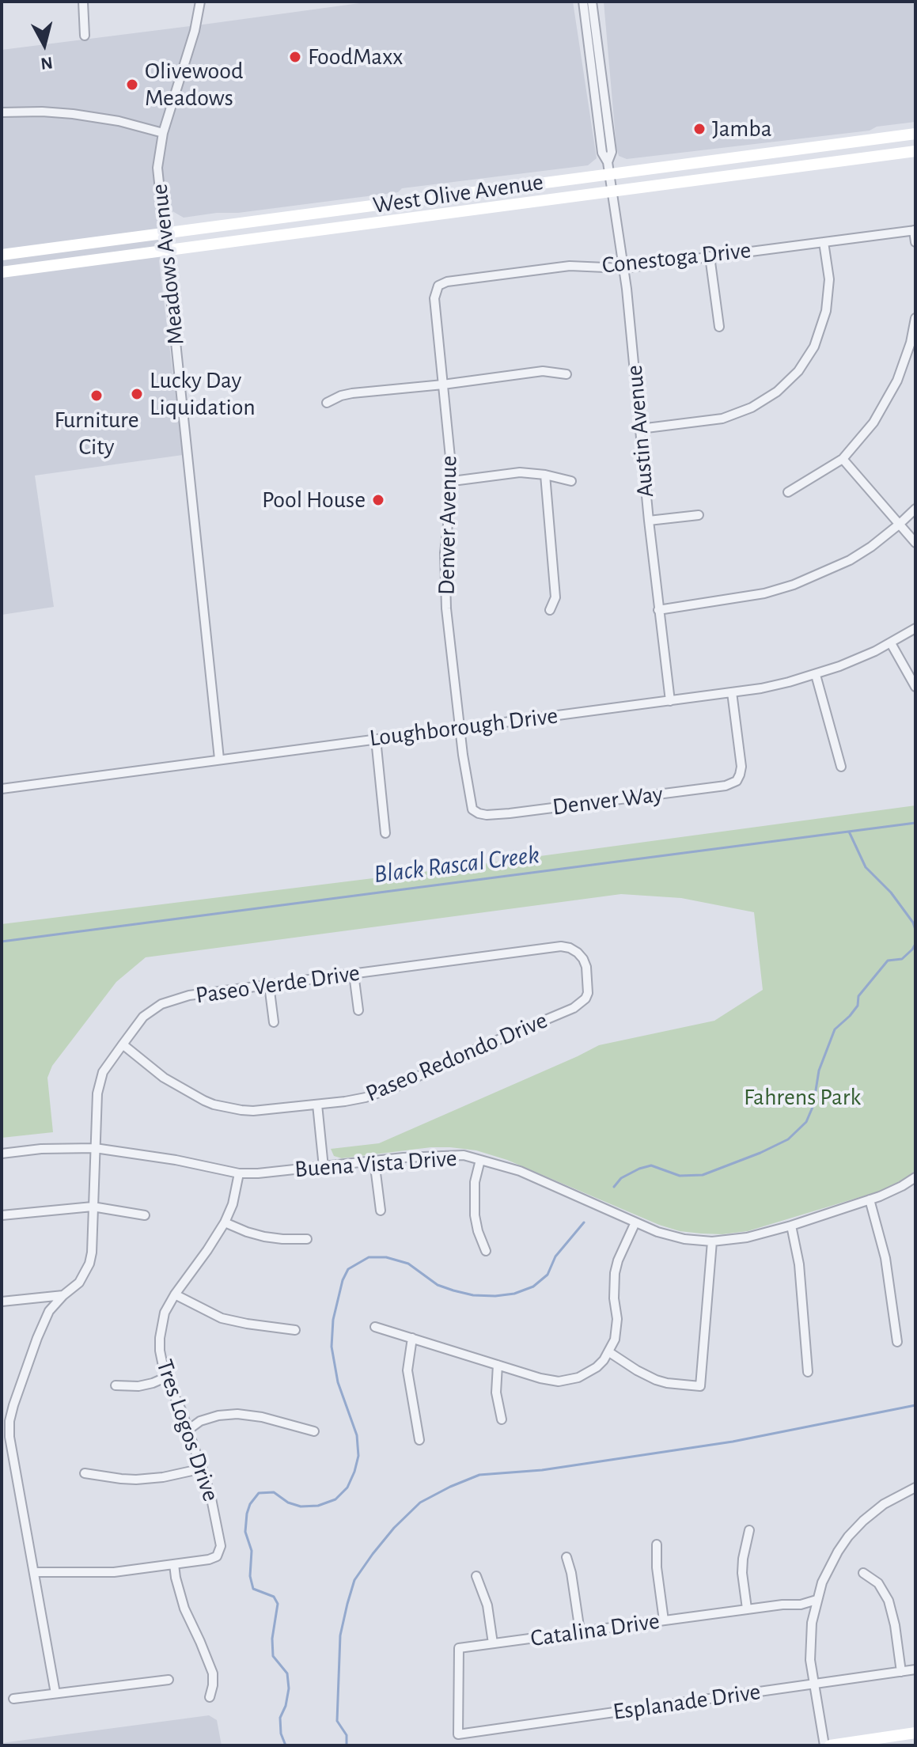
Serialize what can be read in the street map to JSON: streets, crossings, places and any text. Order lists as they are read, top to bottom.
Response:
{
  "streets": {
    "main road": ["West Olive Avenue"],
    "street": [
      "Conestoga Drive",
      "Meadows Avenue",
      "Austin Avenue",
      "Denver Avenue",
      "Loughborough Drive",
      "Denver Way",
      "Paseo Verde Drive",
      "Paseo Redondo Drive",
      "Buena Vista Drive",
      "Tres Logos Drive",
      "Catalina Drive",
      "Esplanade Drive"
    ]
  },
  "crossings": [
    ["West Olive Avenue", "Meadows Avenue"],
    ["West Olive Avenue", "Austin Avenue"],
    ["Conestoga Drive", "Austin Avenue"],
    ["Conestoga Drive", "Denver Avenue"],
    ["Meadows Avenue", "Loughborough Drive"],
    ["Austin Avenue", "Loughborough Drive"],
    ["Denver Avenue", "Loughborough Drive"],
    ["Denver Avenue", "Denver Way"],
    ["Loughborough Drive", "Denver Way"],
    ["Paseo Verde Drive", "Paseo Redondo Drive"],
    ["Paseo Verde Drive", "Buena Vista Drive"],
    ["Buena Vista Drive", "Tres Logos Drive"],
    ["Catalina Drive", "Esplanade Drive"]
  ],
  "water": ["Black Rascal Creek"],
  "parks": ["Fahrens Park"],
  "places": [
    "FoodMaxx",
    "Olivewood Meadows",
    "Jamba",
    "Lucky Day Liquidation",
    "Furniture City",
    "Pool House"
  ],
  "north": "bottom"
}
